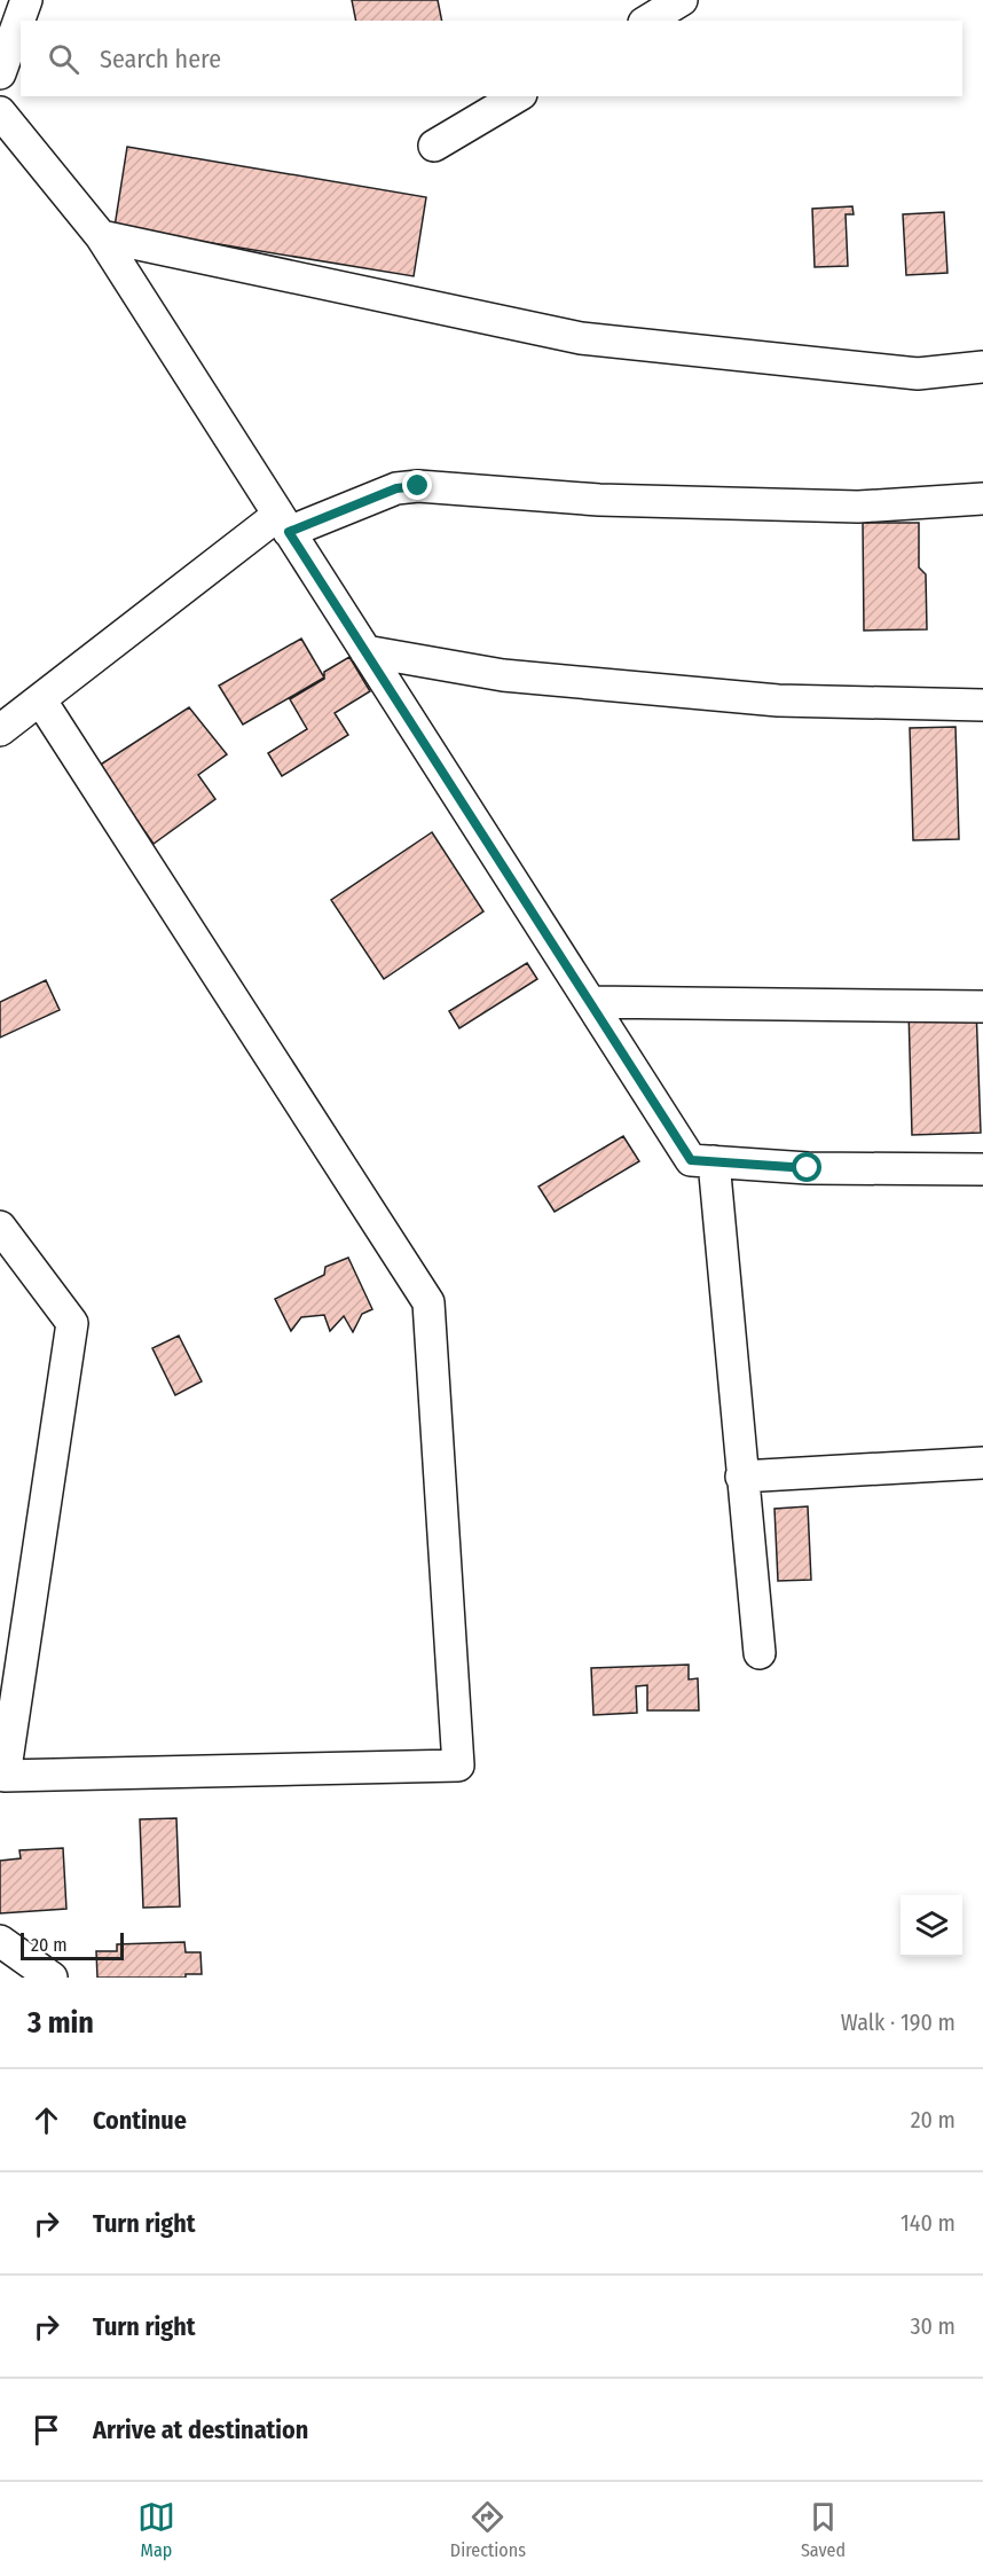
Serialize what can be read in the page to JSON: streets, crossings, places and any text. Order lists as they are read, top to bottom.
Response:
{
  "scale_bar": "20 m",
  "page": {
    "search": "Search here",
    "scale": "20 m",
    "heading": ["3 min", "Walk · 190 m"],
    "list": [
      ["Continue", "20 m"],
      ["Turn right", "140 m"],
      ["Turn right", "30 m"],
      "Arrive at destination"
    ],
    "nav": ["Map", "Directions", "Saved"]
  }
}
